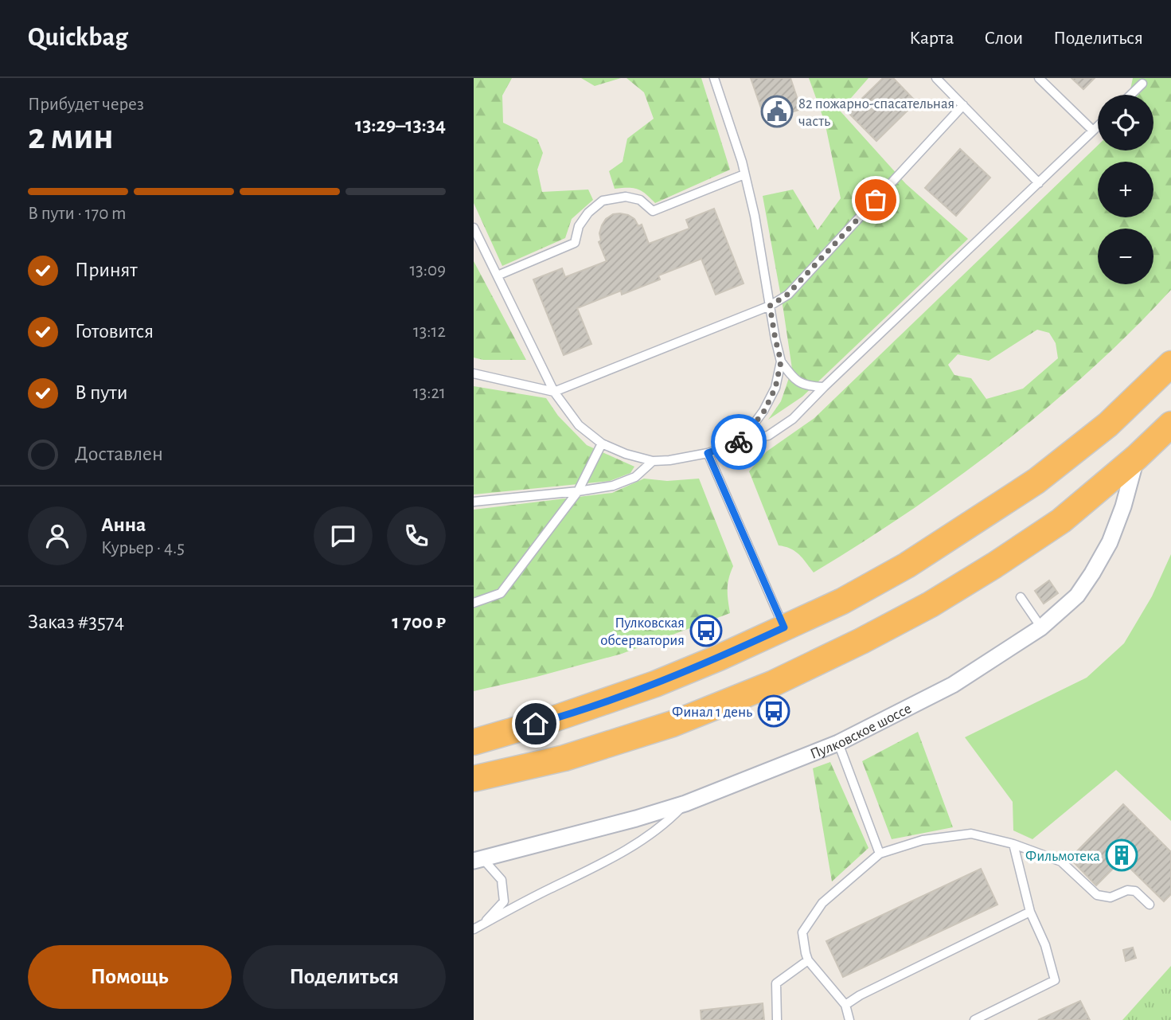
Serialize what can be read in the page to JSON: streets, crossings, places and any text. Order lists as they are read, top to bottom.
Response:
{
  "streets": {
    "street": ["Пулковское шоссе"]
  },
  "places": {
    "public building": ["82 пожарно-спасательная часть"],
    "bus stop": ["Пулковская обсерватория", "Финал 1 день"],
    "building": ["Фильмотека"]
  },
  "page": {
    "header": "Quickbag",
    "nav": ["Карта", "Слои", "Поделиться"],
    "heading": ["2 мин", "Прибудет через", "13:29–13:34"],
    "panel": [
      "Анна",
      "Курьер · 4.5",
      "Заказ #3574",
      "1 700 ₽"
    ],
    "map_buttons": ["+", "−"],
    "bar": "В пути · 170 m",
    "list": [
      ["Принят", "13:09"],
      ["Готовится", "13:12"],
      ["В пути", "13:21"],
      "Доставлен"
    ],
    "buttons": ["Помощь", "Поделиться"]
  }
}
